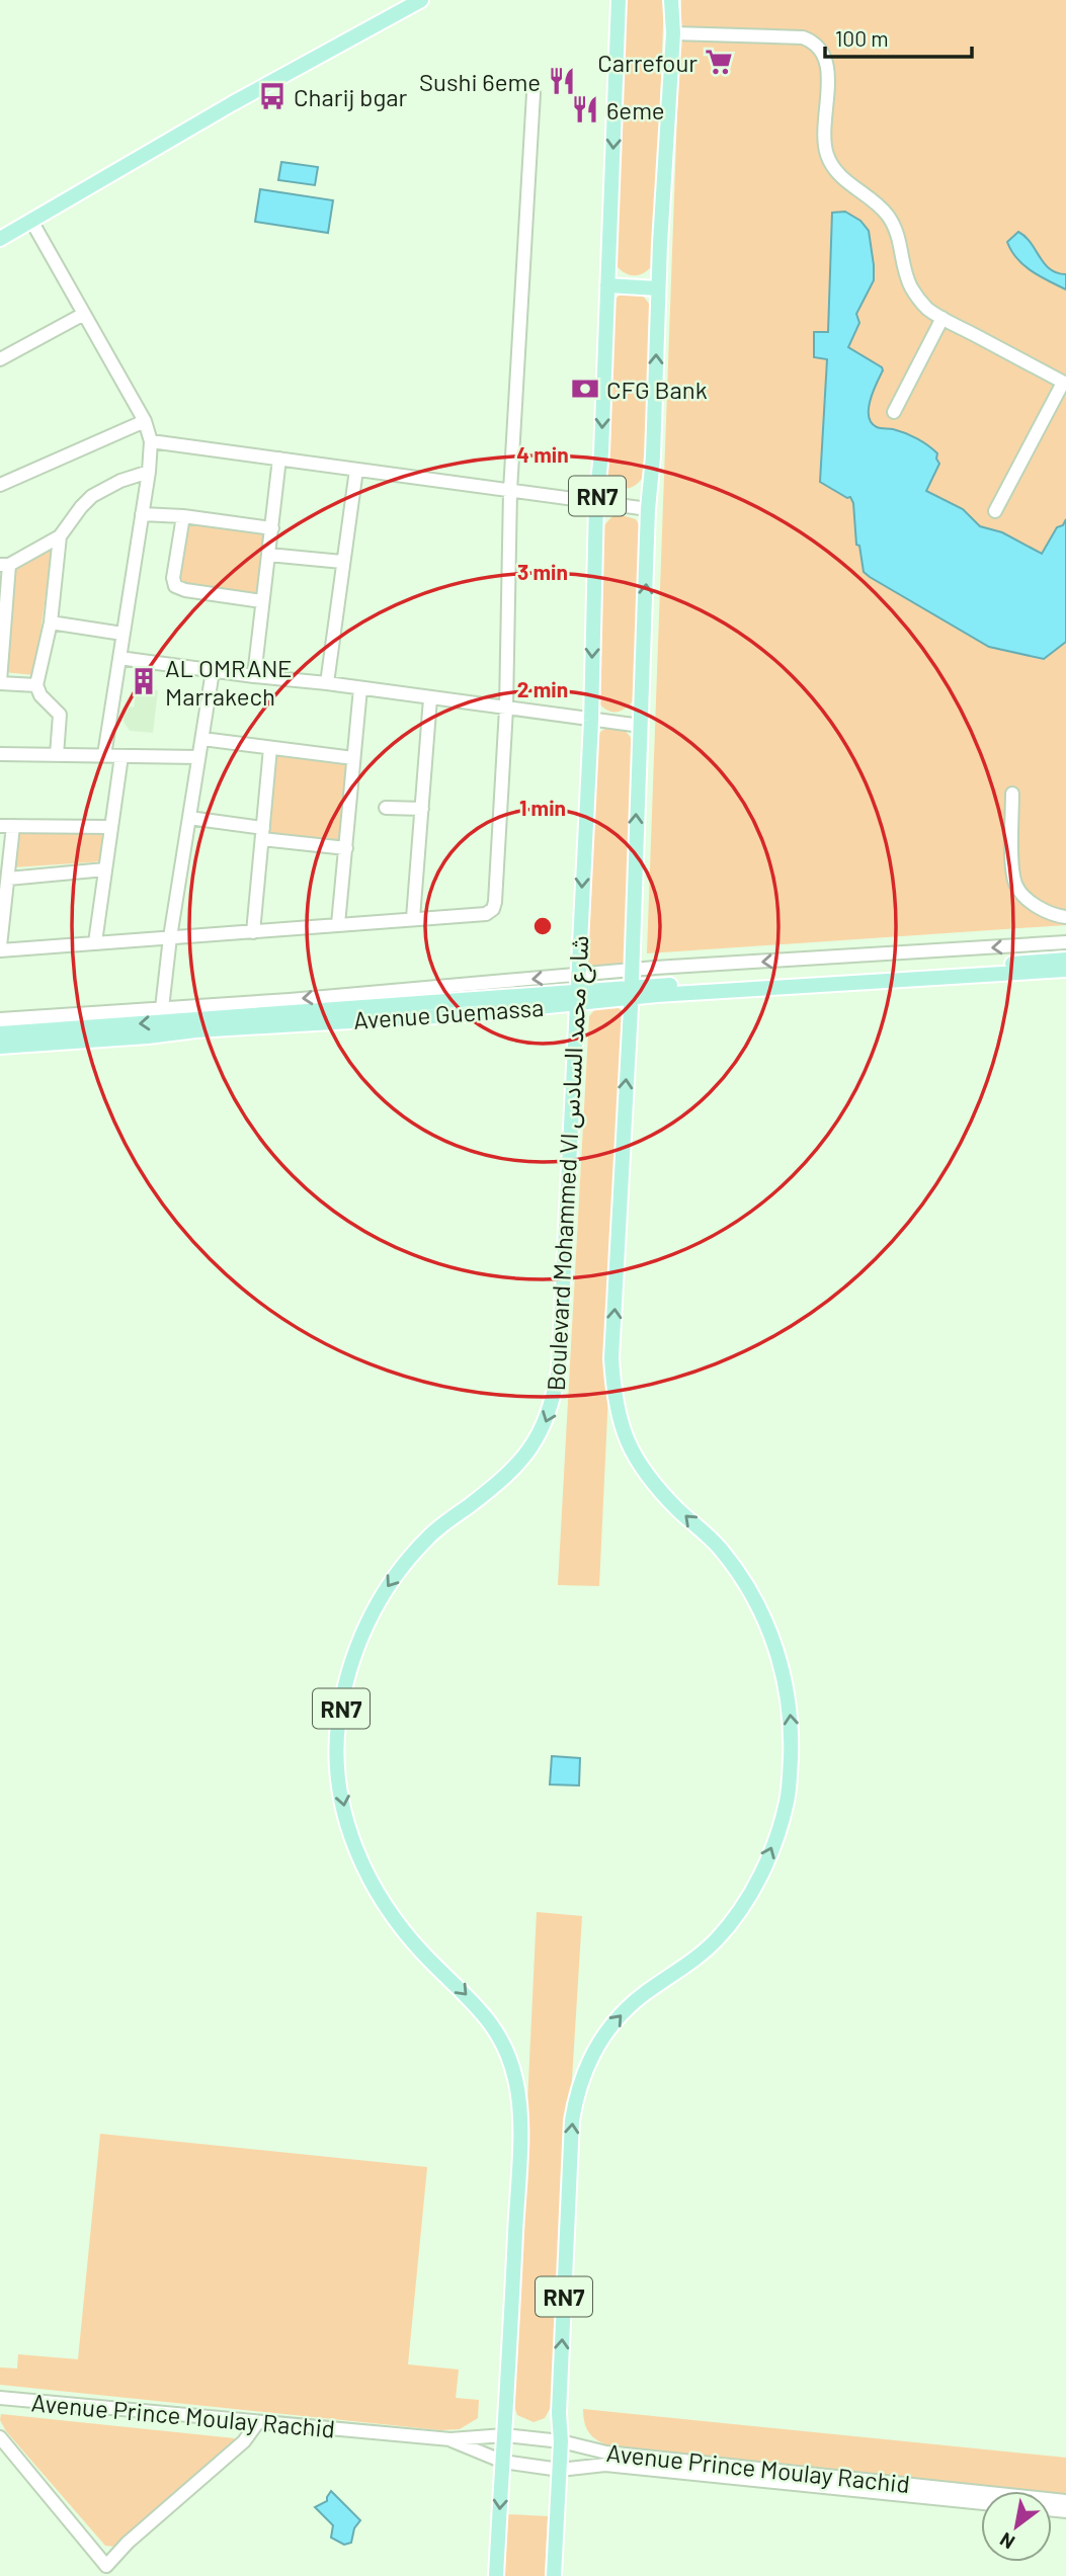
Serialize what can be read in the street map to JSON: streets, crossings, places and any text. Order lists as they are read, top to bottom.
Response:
{
  "streets": {
    "main road": ["RN7", "Avenue Guemassa", "Boulevard Mohammed VI شارع محمد السادس"],
    "street": ["Avenue Prince Moulay Rachid"]
  },
  "crossings": [
    ["RN7", "Avenue Guemassa"],
    ["RN7", "Avenue Prince Moulay Rachid"],
    ["Avenue Guemassa", "Boulevard Mohammed VI شارع محمد السادس"],
    ["Boulevard Mohammed VI شارع محمد السادس", "Avenue Prince Moulay Rachid"]
  ],
  "places": {
    "supermarket": ["Carrefour"],
    "restaurant": ["Sushi 6eme", "6eme"],
    "bus stop": ["Charij bgar"],
    "bank": ["CFG Bank"],
    "building": ["AL OMRANE Marrakech"]
  },
  "scale_bar": "100 m",
  "north": "bottom left",
  "rings": [
    "4 min",
    "3 min",
    "2 min",
    "1 min"
  ]
}
